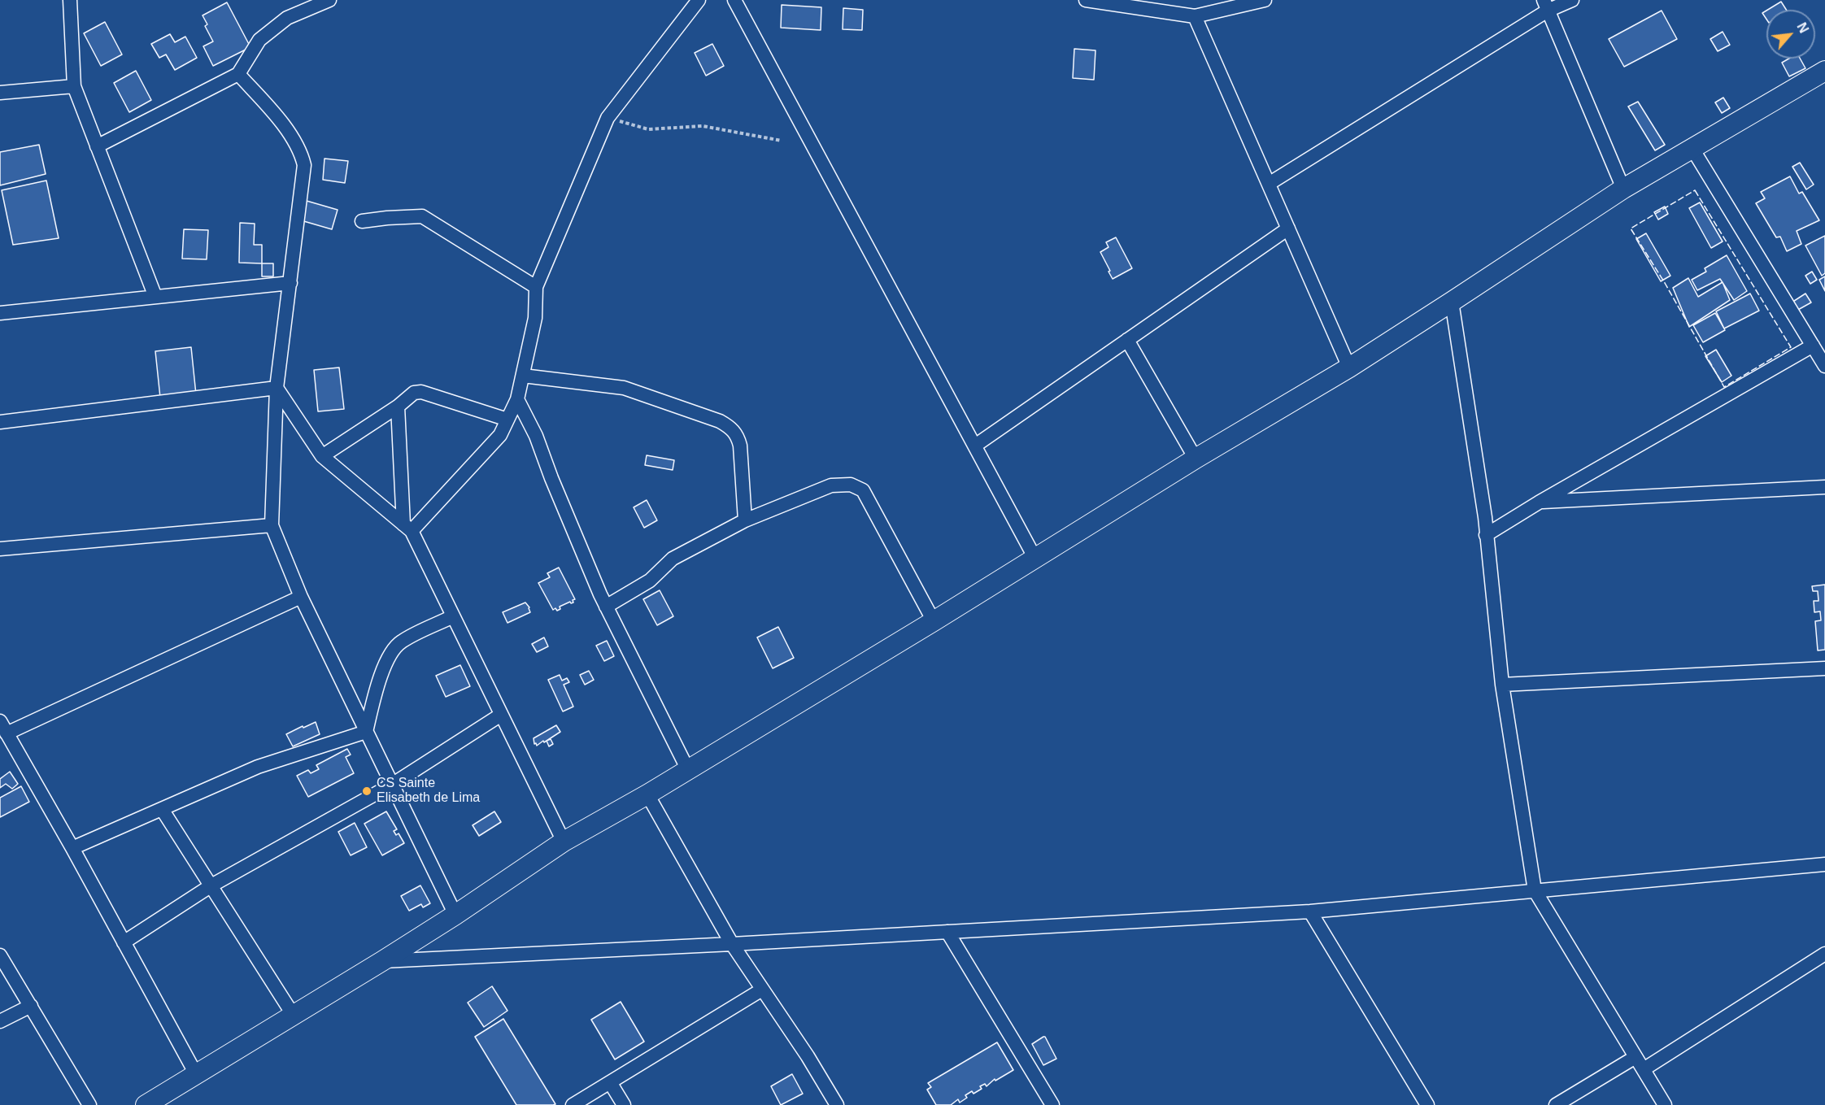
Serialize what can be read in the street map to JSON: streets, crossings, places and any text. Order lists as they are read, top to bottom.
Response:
{
  "places": ["CS Sainte Elisabeth de Lima"],
  "north": "top right"
}
